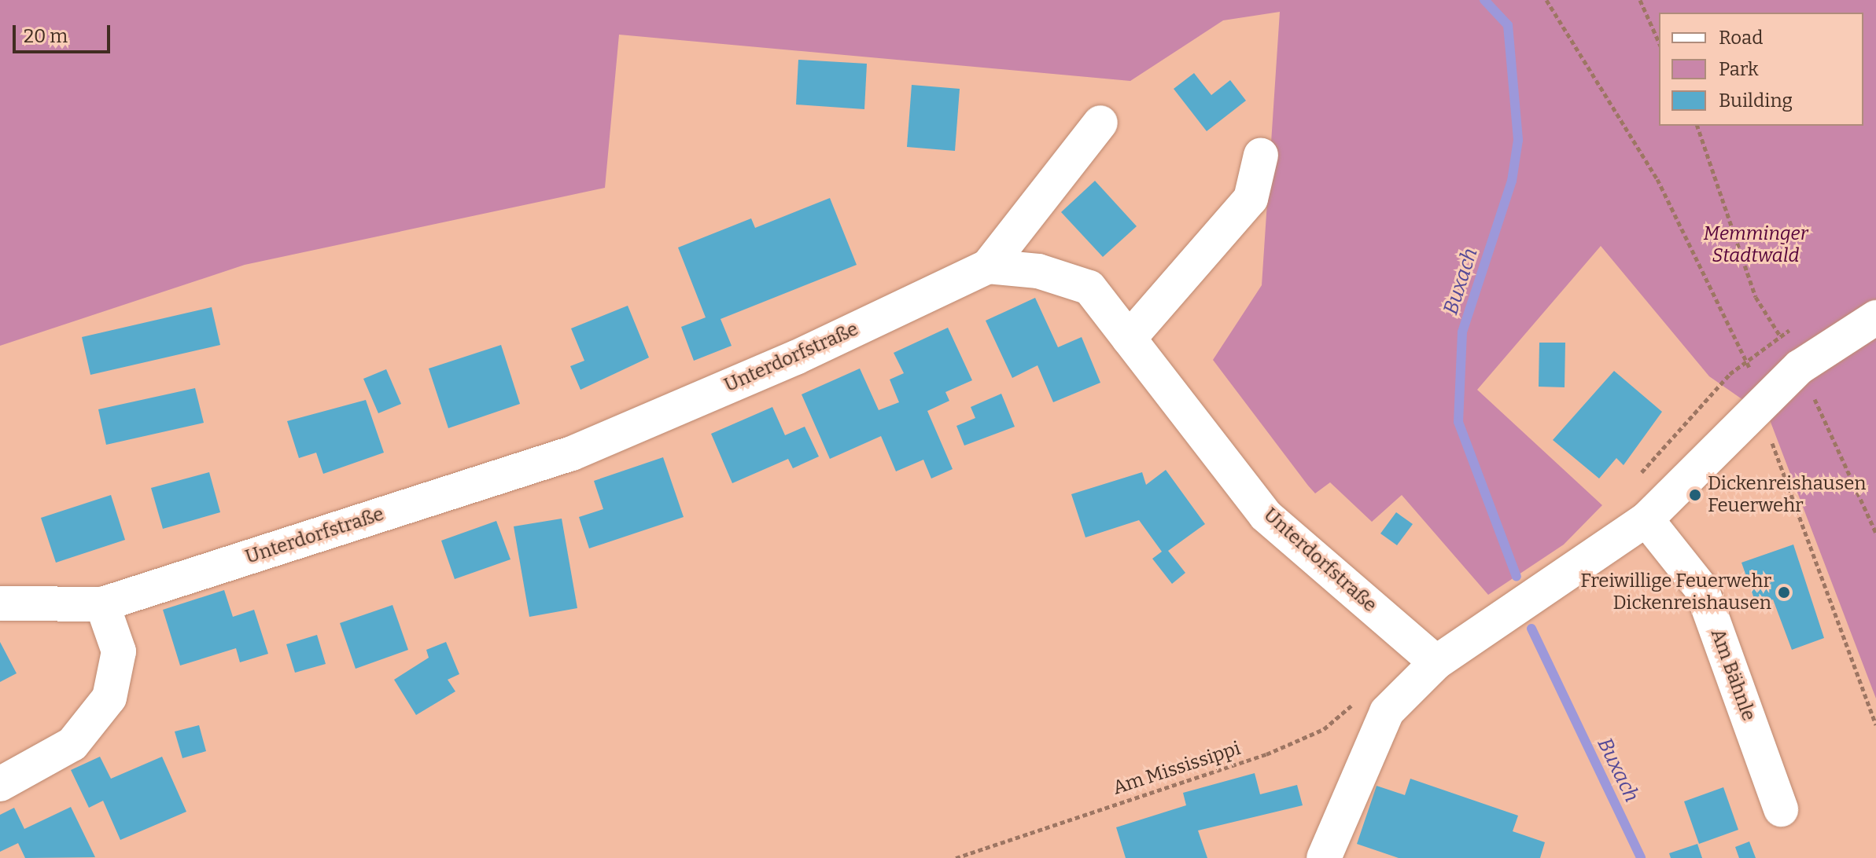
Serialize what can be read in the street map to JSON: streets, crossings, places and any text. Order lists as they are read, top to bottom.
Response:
{
  "streets": {
    "street": ["Unterdorfstraße", "Am Bähnle"],
    "path": ["Am Mississippi"]
  },
  "water": ["Buxach"],
  "parks": ["Memminger Stadtwald"],
  "places": ["Dickenreishausen Feuerwehr", "Freiwillige Feuerwehr Dickenreishausen"],
  "legend": ["Road", "Park", "Building"],
  "scale_bar": "20 m"
}
